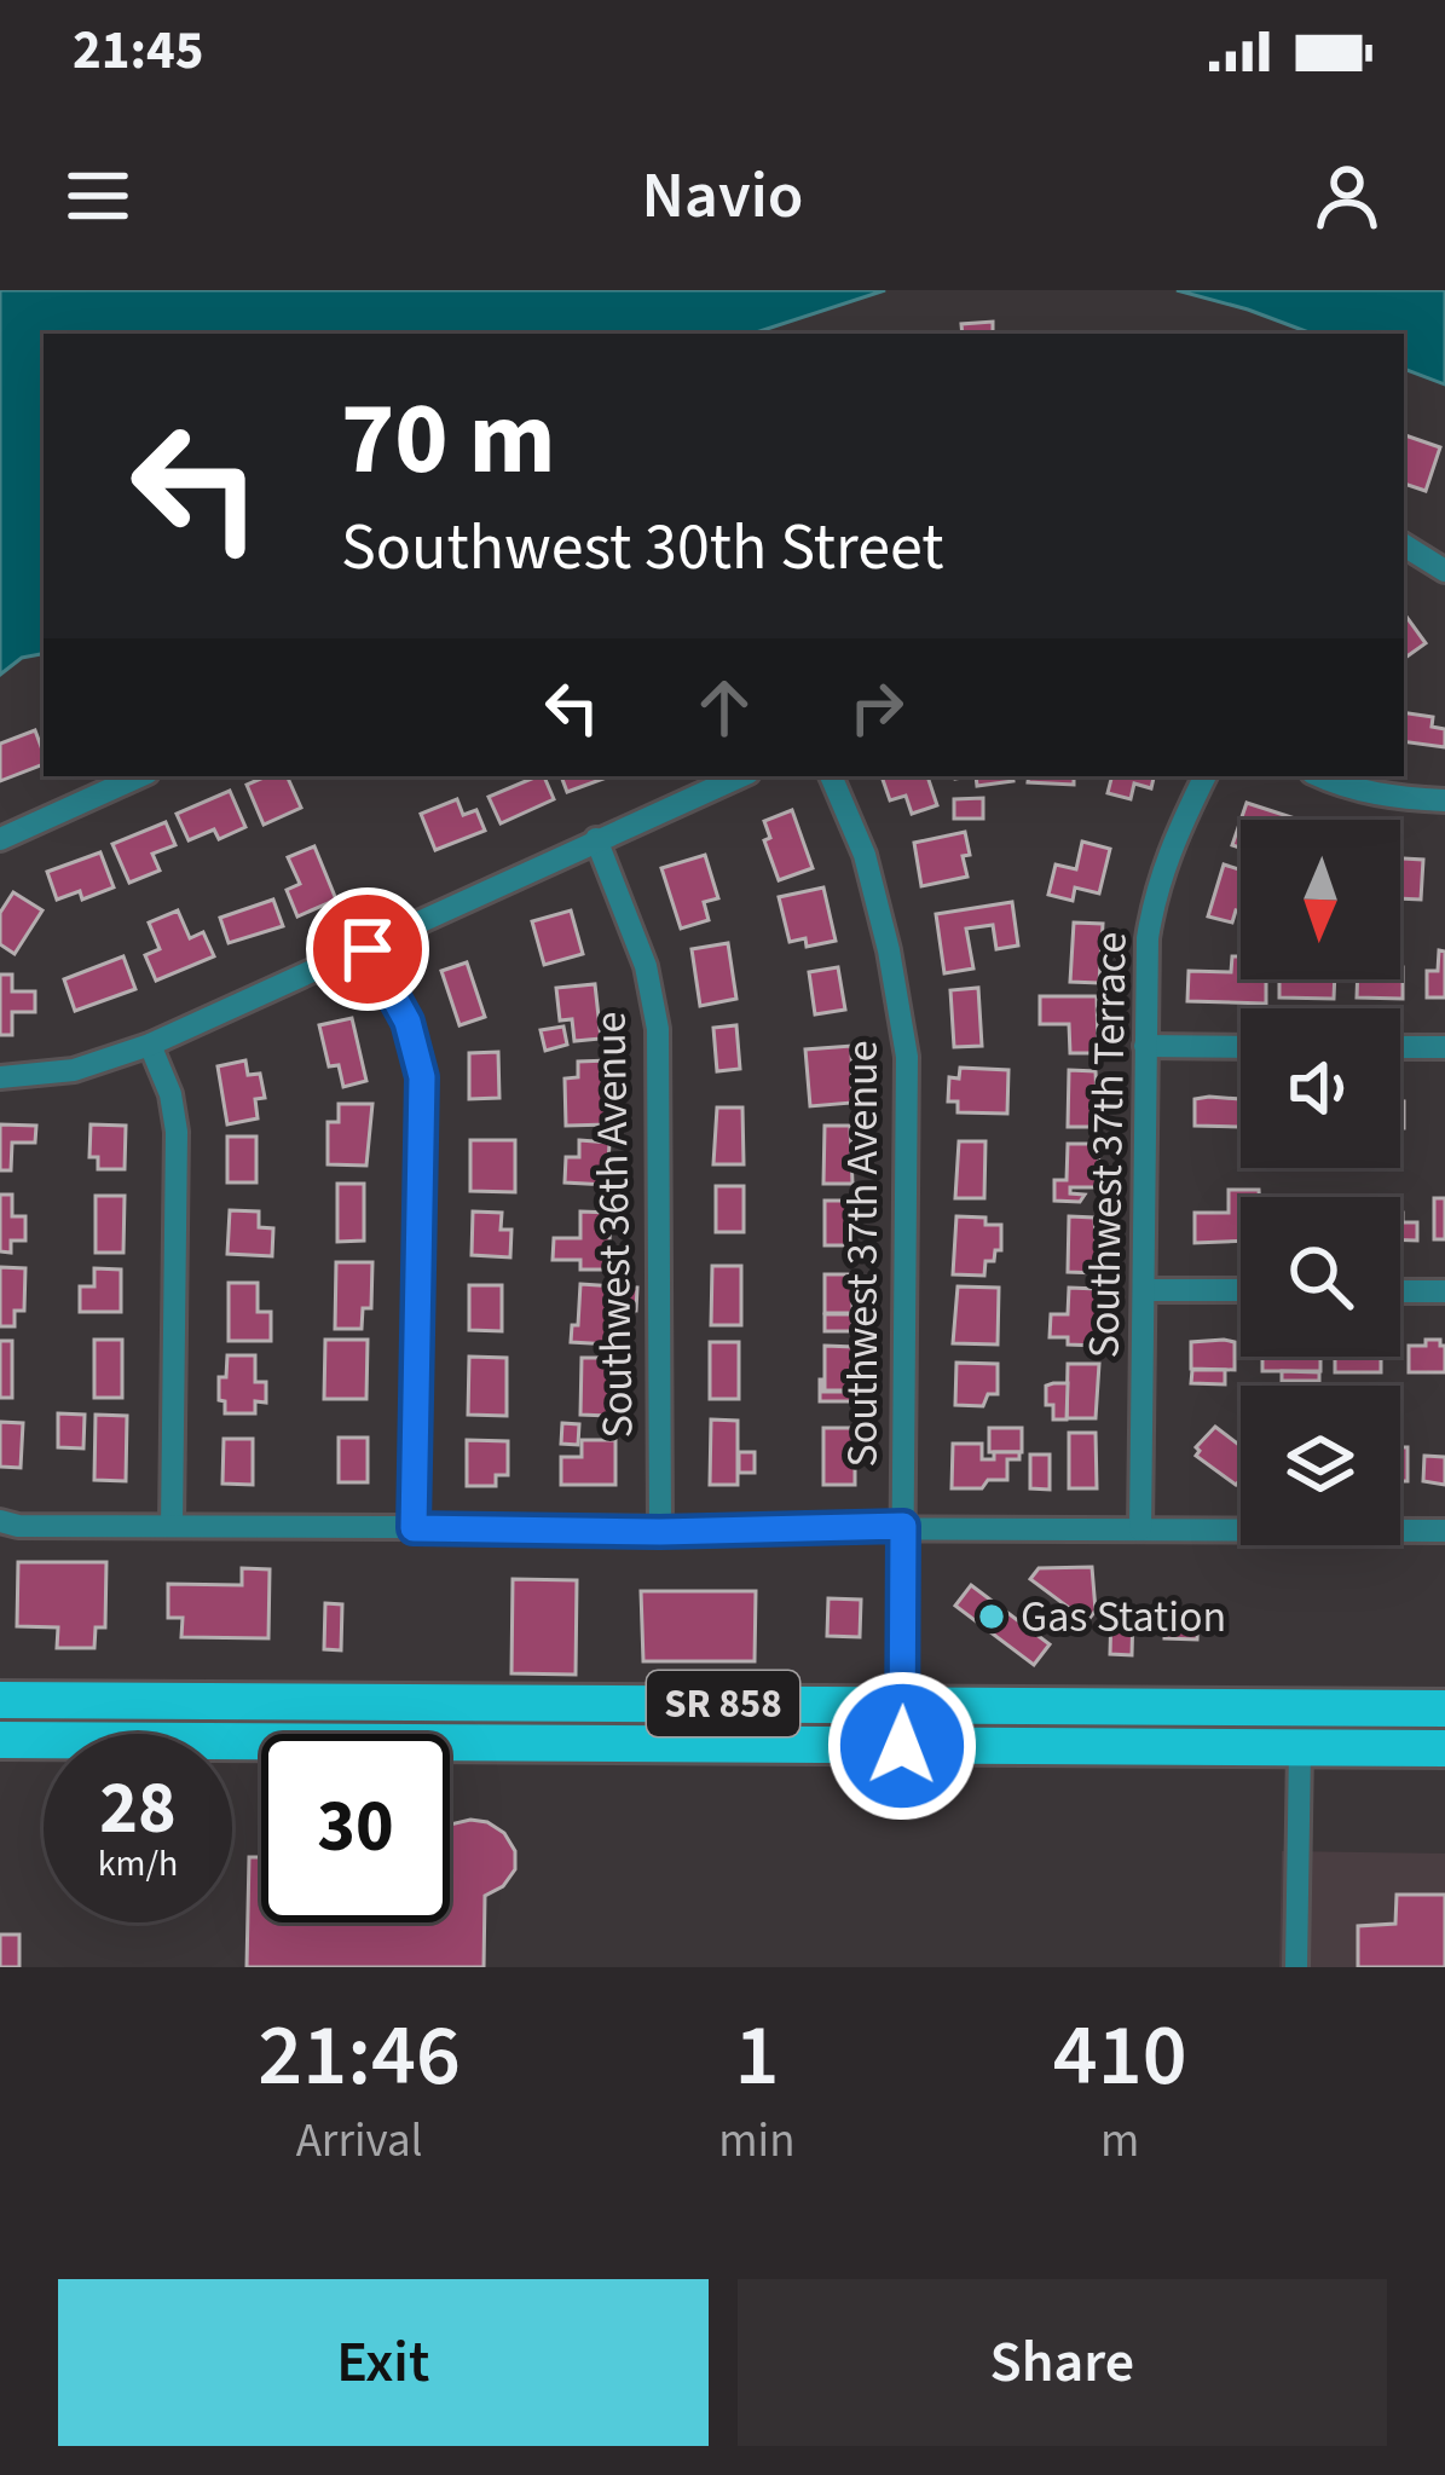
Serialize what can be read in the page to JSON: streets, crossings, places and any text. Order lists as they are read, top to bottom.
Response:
{
  "streets": {
    "main road": ["SR 858"],
    "street": ["Southwest 37th Terrace", "Southwest 36th Avenue", "Southwest 37th Avenue"]
  },
  "crossings": [
    ["Southwest 37th Avenue", "SR 858"]
  ],
  "places": ["Gas Station"],
  "north": "bottom",
  "page": {
    "status": "21:45",
    "header": "Navio",
    "turn": ["70 m", "Southwest 30th Street"],
    "speed": "28 km/h",
    "limit": "30",
    "eta": [
      "21:46",
      "Arrival",
      "1",
      "min",
      "410",
      "m"
    ],
    "buttons": ["Exit", "Share"]
  }
}
